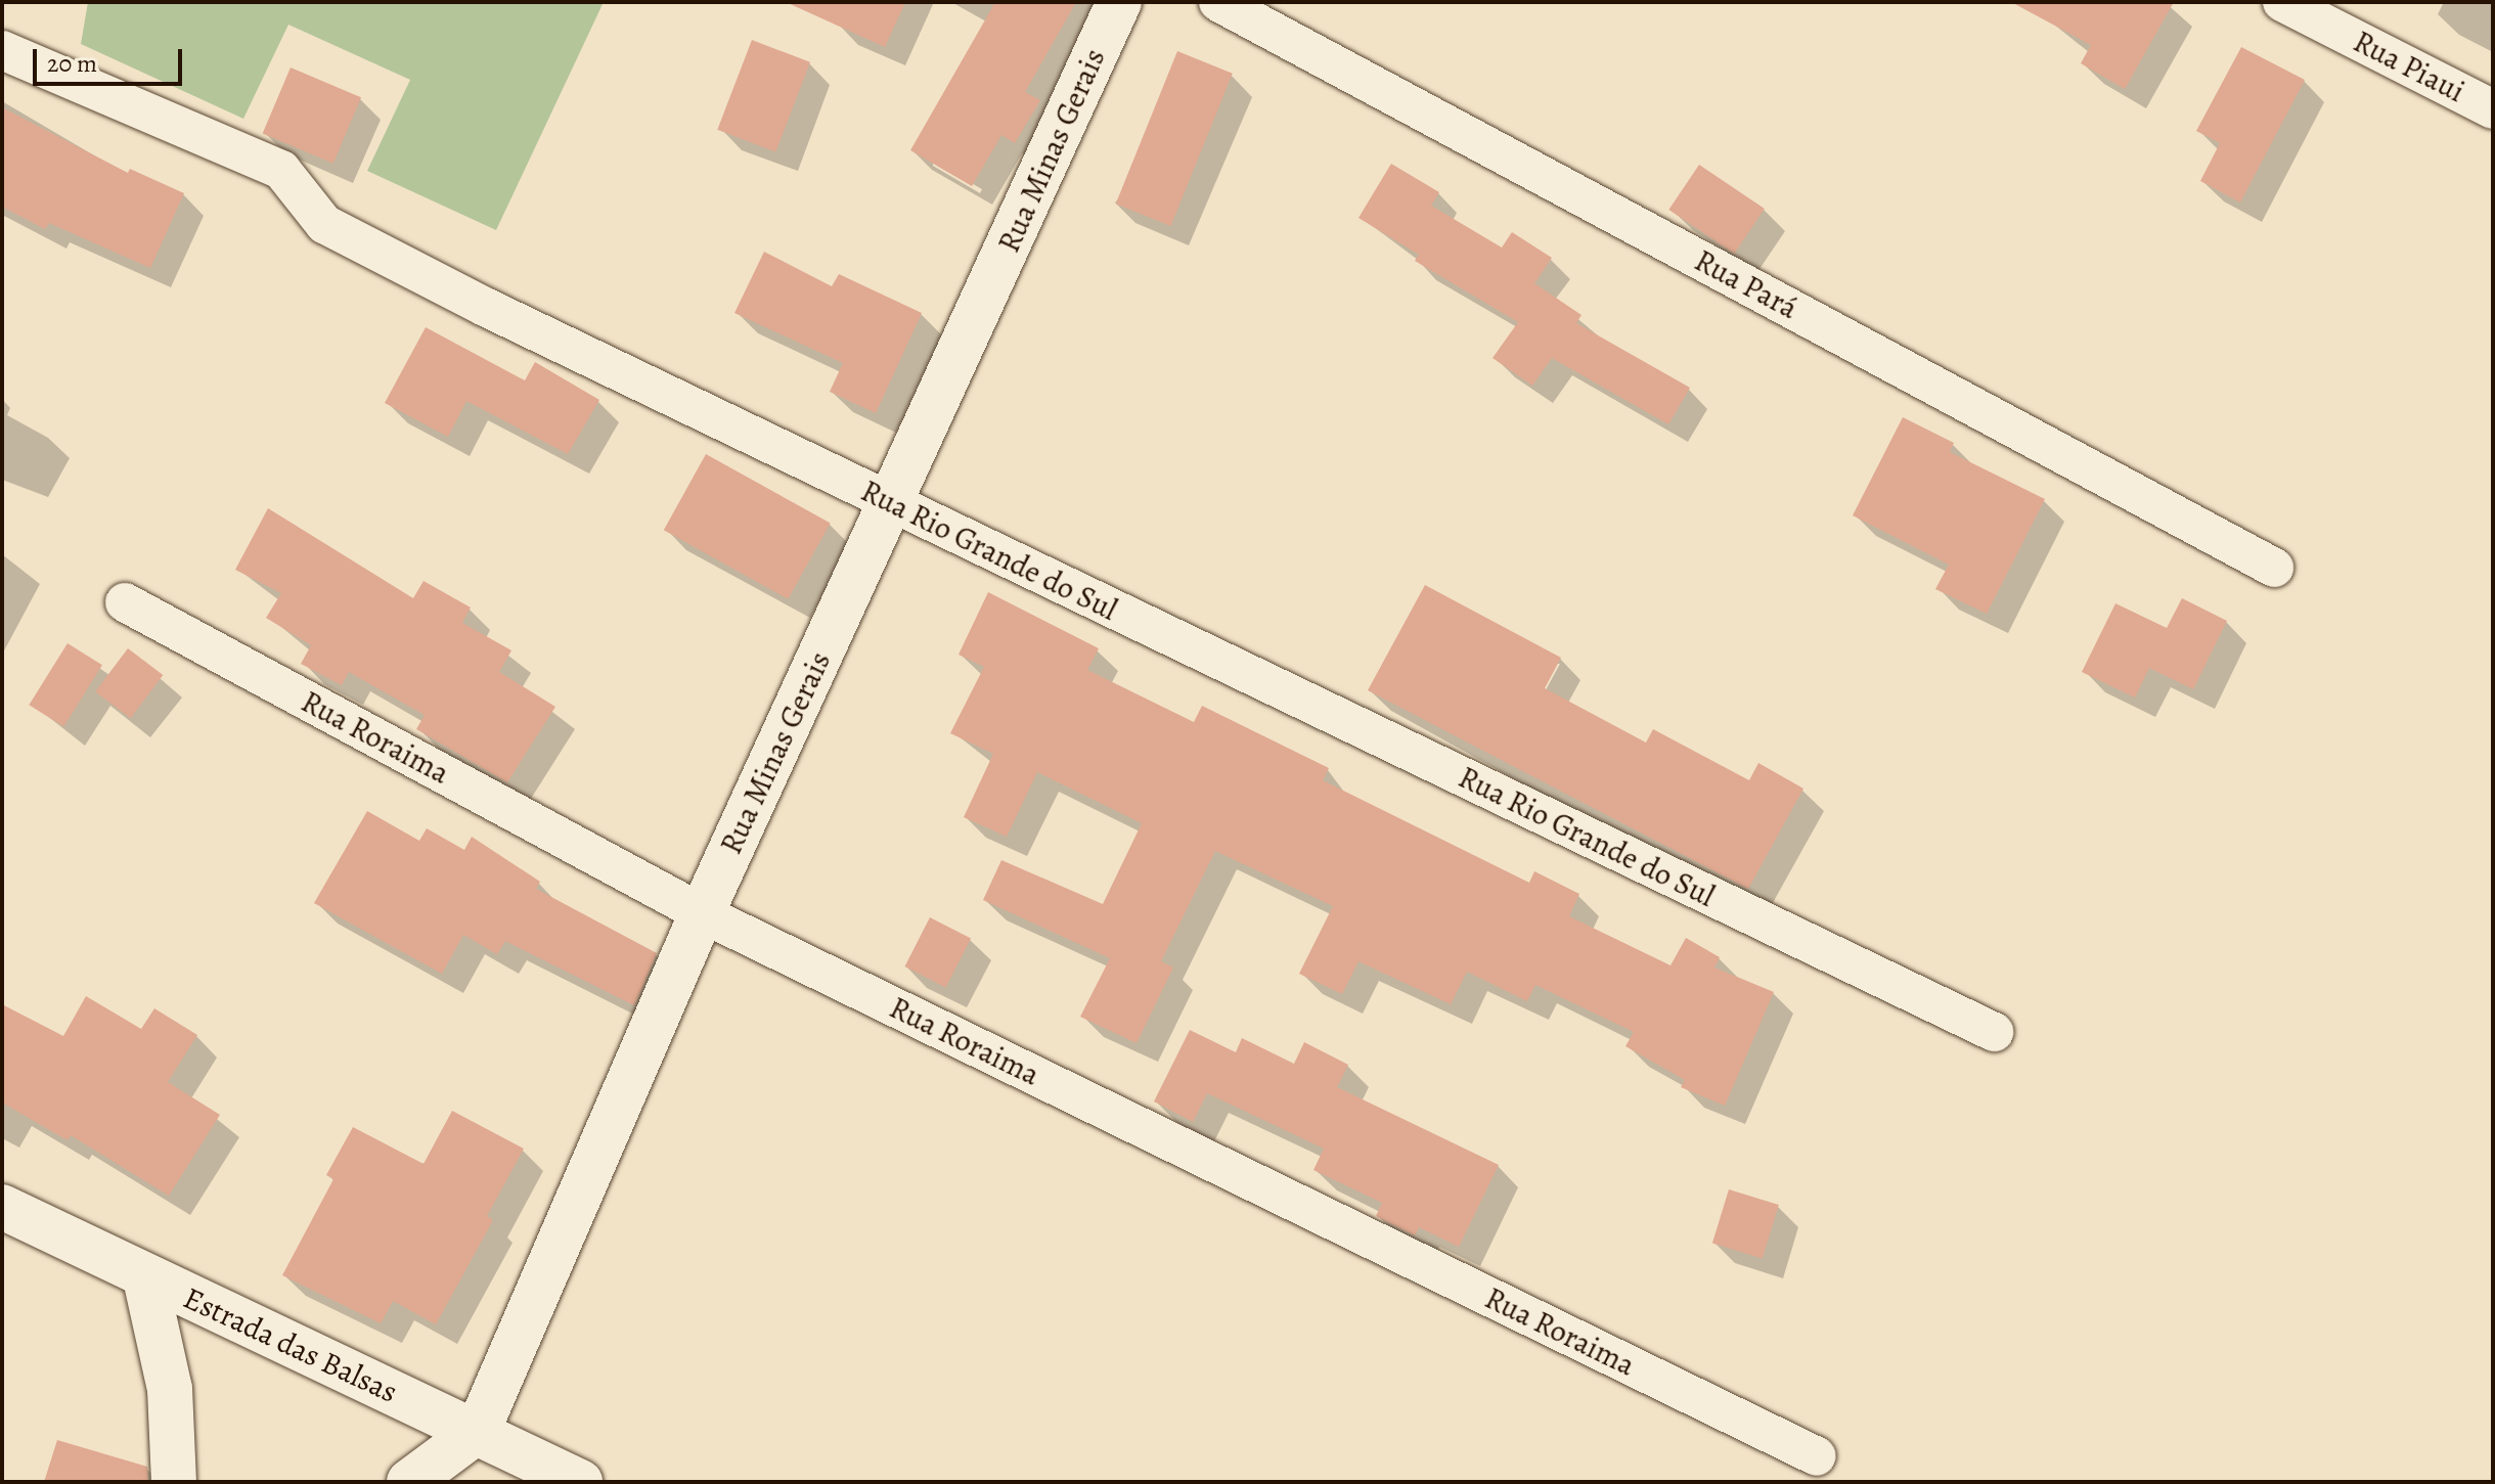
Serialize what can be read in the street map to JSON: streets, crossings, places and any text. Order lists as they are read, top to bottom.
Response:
{
  "streets": {
    "street": [
      "Rua Piaui",
      "Rua Minas Gerais",
      "Rua Pará",
      "Rua Rio Grande do Sul",
      "Rua Roraima",
      "Estrada das Balsas"
    ]
  },
  "crossings": [
    ["Rua Minas Gerais", "Rua Rio Grande do Sul"],
    ["Rua Minas Gerais", "Rua Roraima"],
    ["Rua Minas Gerais", "Estrada das Balsas"]
  ],
  "scale_bar": "20 m"
}
